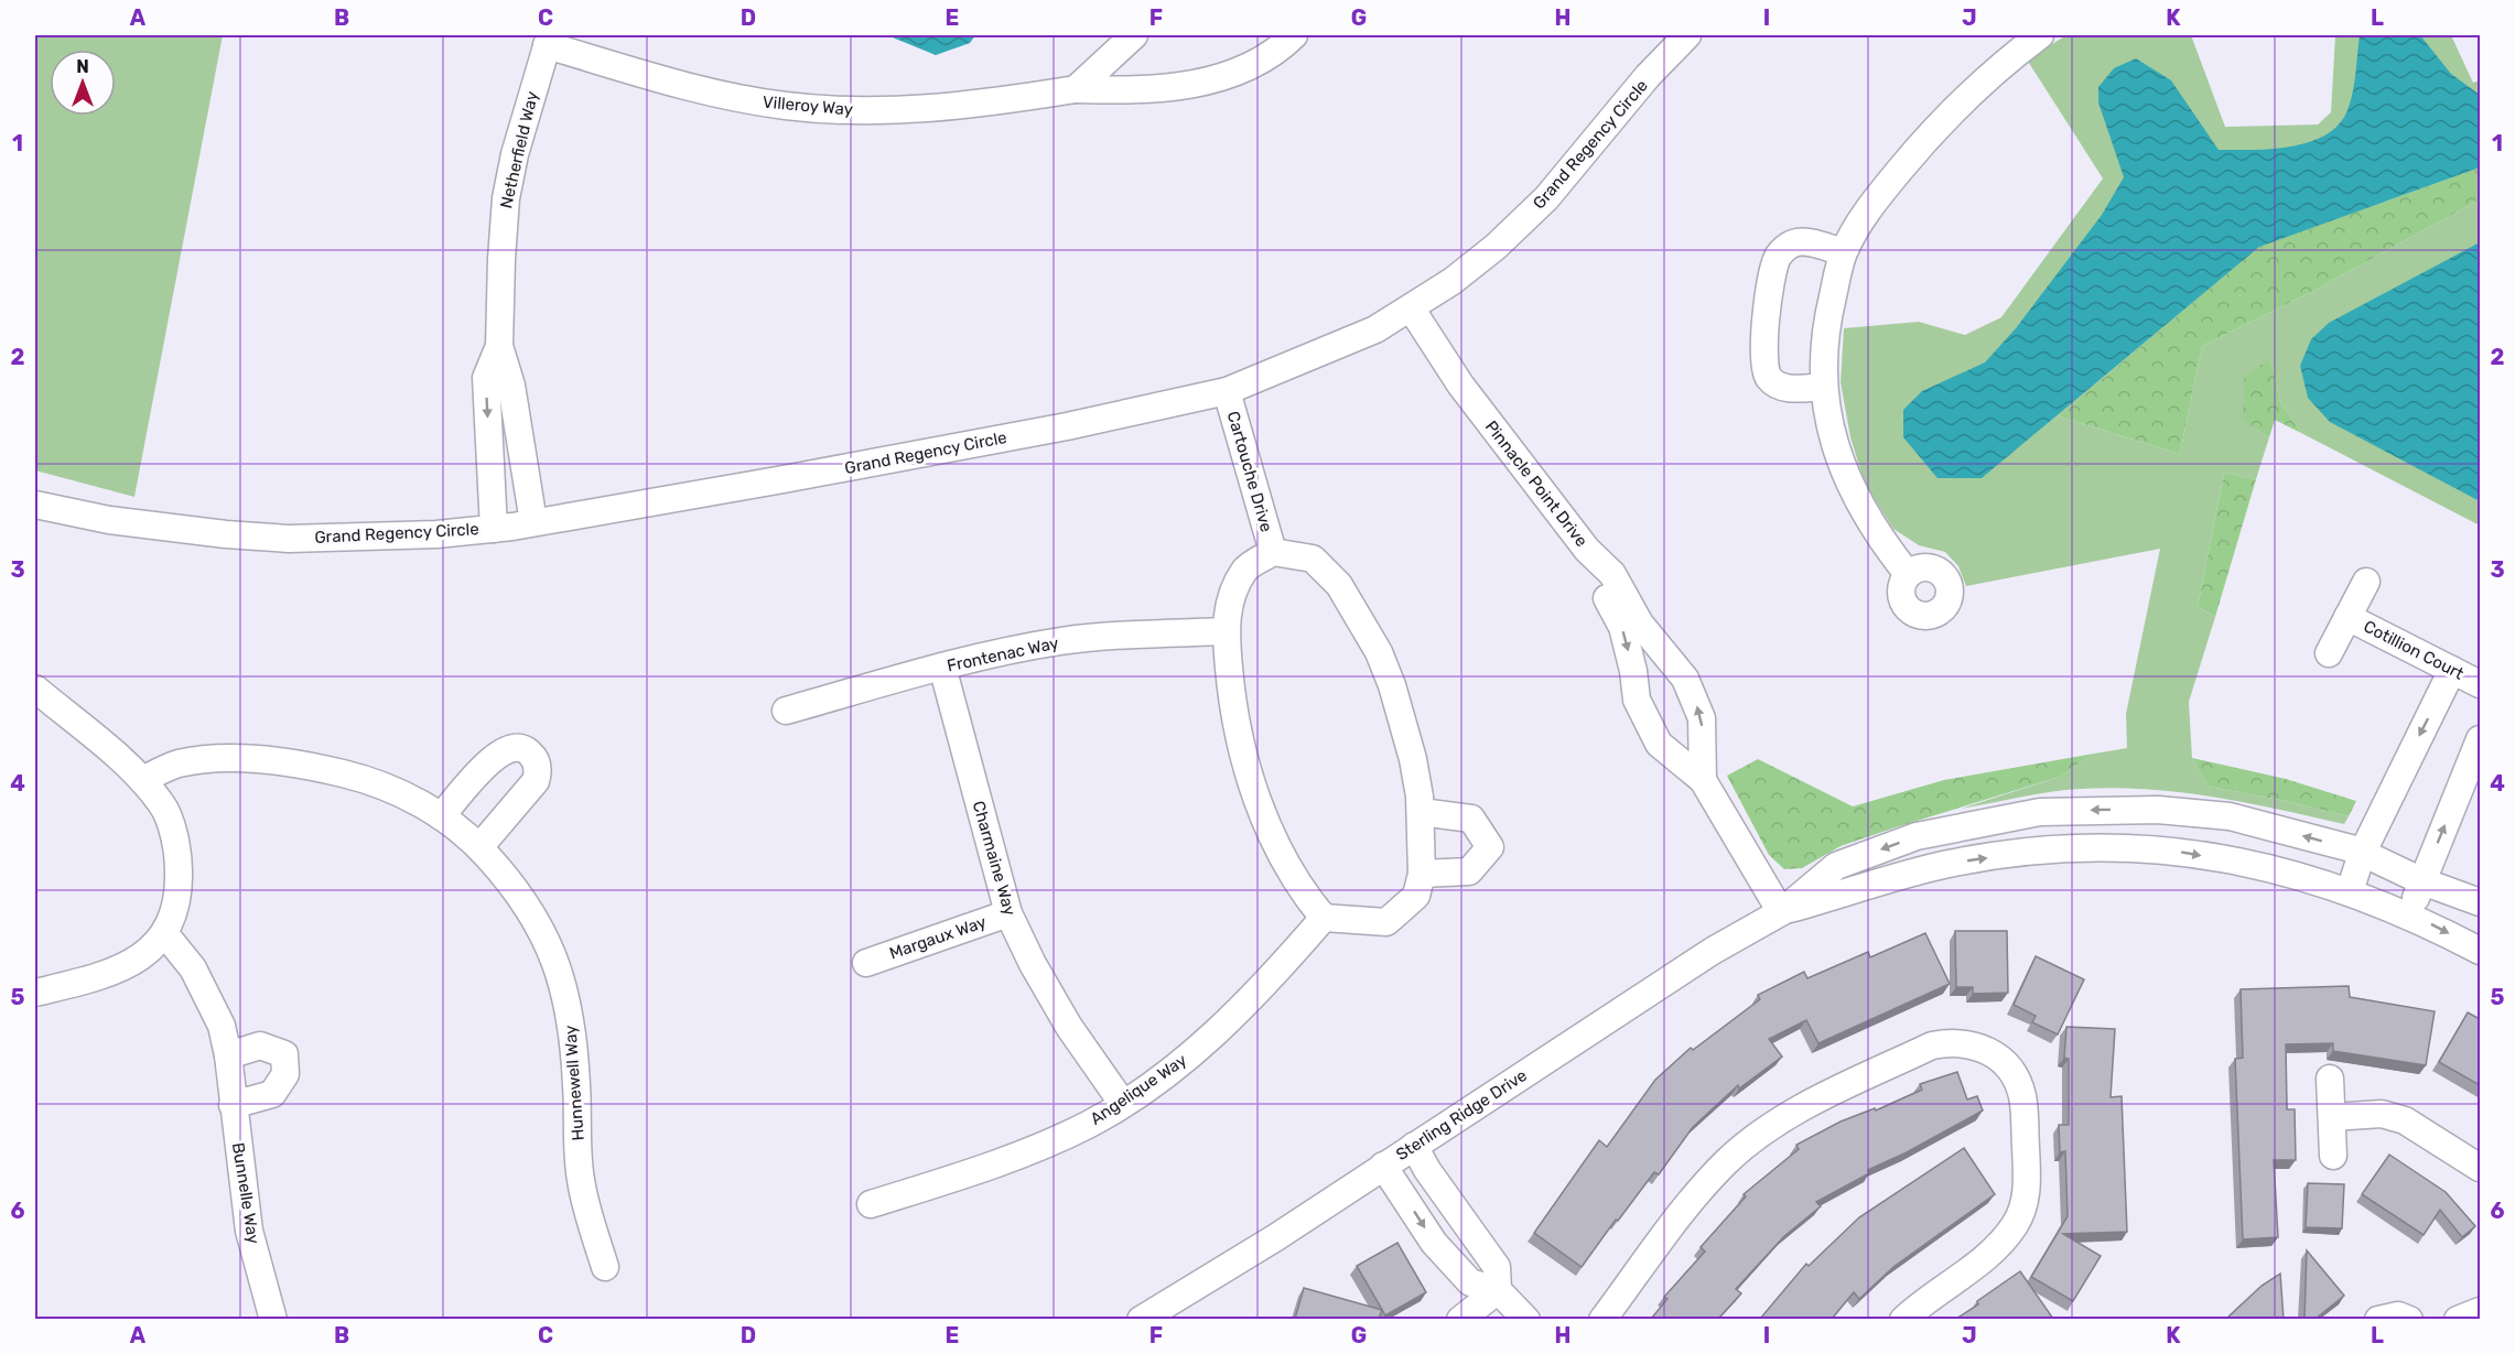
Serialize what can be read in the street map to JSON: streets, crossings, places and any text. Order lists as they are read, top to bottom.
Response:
{
  "streets": {
    "street": [
      "Villeroy Way",
      "Grand Regency Circle",
      "Netherfield Way",
      "Cartouche Drive",
      "Pinnacle Point Drive",
      "Cotillion Court",
      "Frontenac Way",
      "Charmaine Way",
      "Margaux Way",
      "Hunnewell Way",
      "Angelique Way",
      "Sterling Ridge Drive",
      "Bunnelle Way"
    ]
  },
  "crossings": [
    ["Villeroy Way", "Netherfield Way"],
    ["Grand Regency Circle", "Netherfield Way"],
    ["Grand Regency Circle", "Cartouche Drive"],
    ["Grand Regency Circle", "Pinnacle Point Drive"],
    ["Pinnacle Point Drive", "Sterling Ridge Drive"],
    ["Frontenac Way", "Charmaine Way"],
    ["Charmaine Way", "Margaux Way"],
    ["Charmaine Way", "Angelique Way"]
  ],
  "north": "top",
  "grid": {
    "columns": [
      "A",
      "B",
      "C",
      "D",
      "E",
      "F",
      "G",
      "H",
      "I",
      "J",
      "K",
      "L"
    ],
    "rows": [
      "1",
      "2",
      "3",
      "4",
      "5",
      "6"
    ]
  }
}
